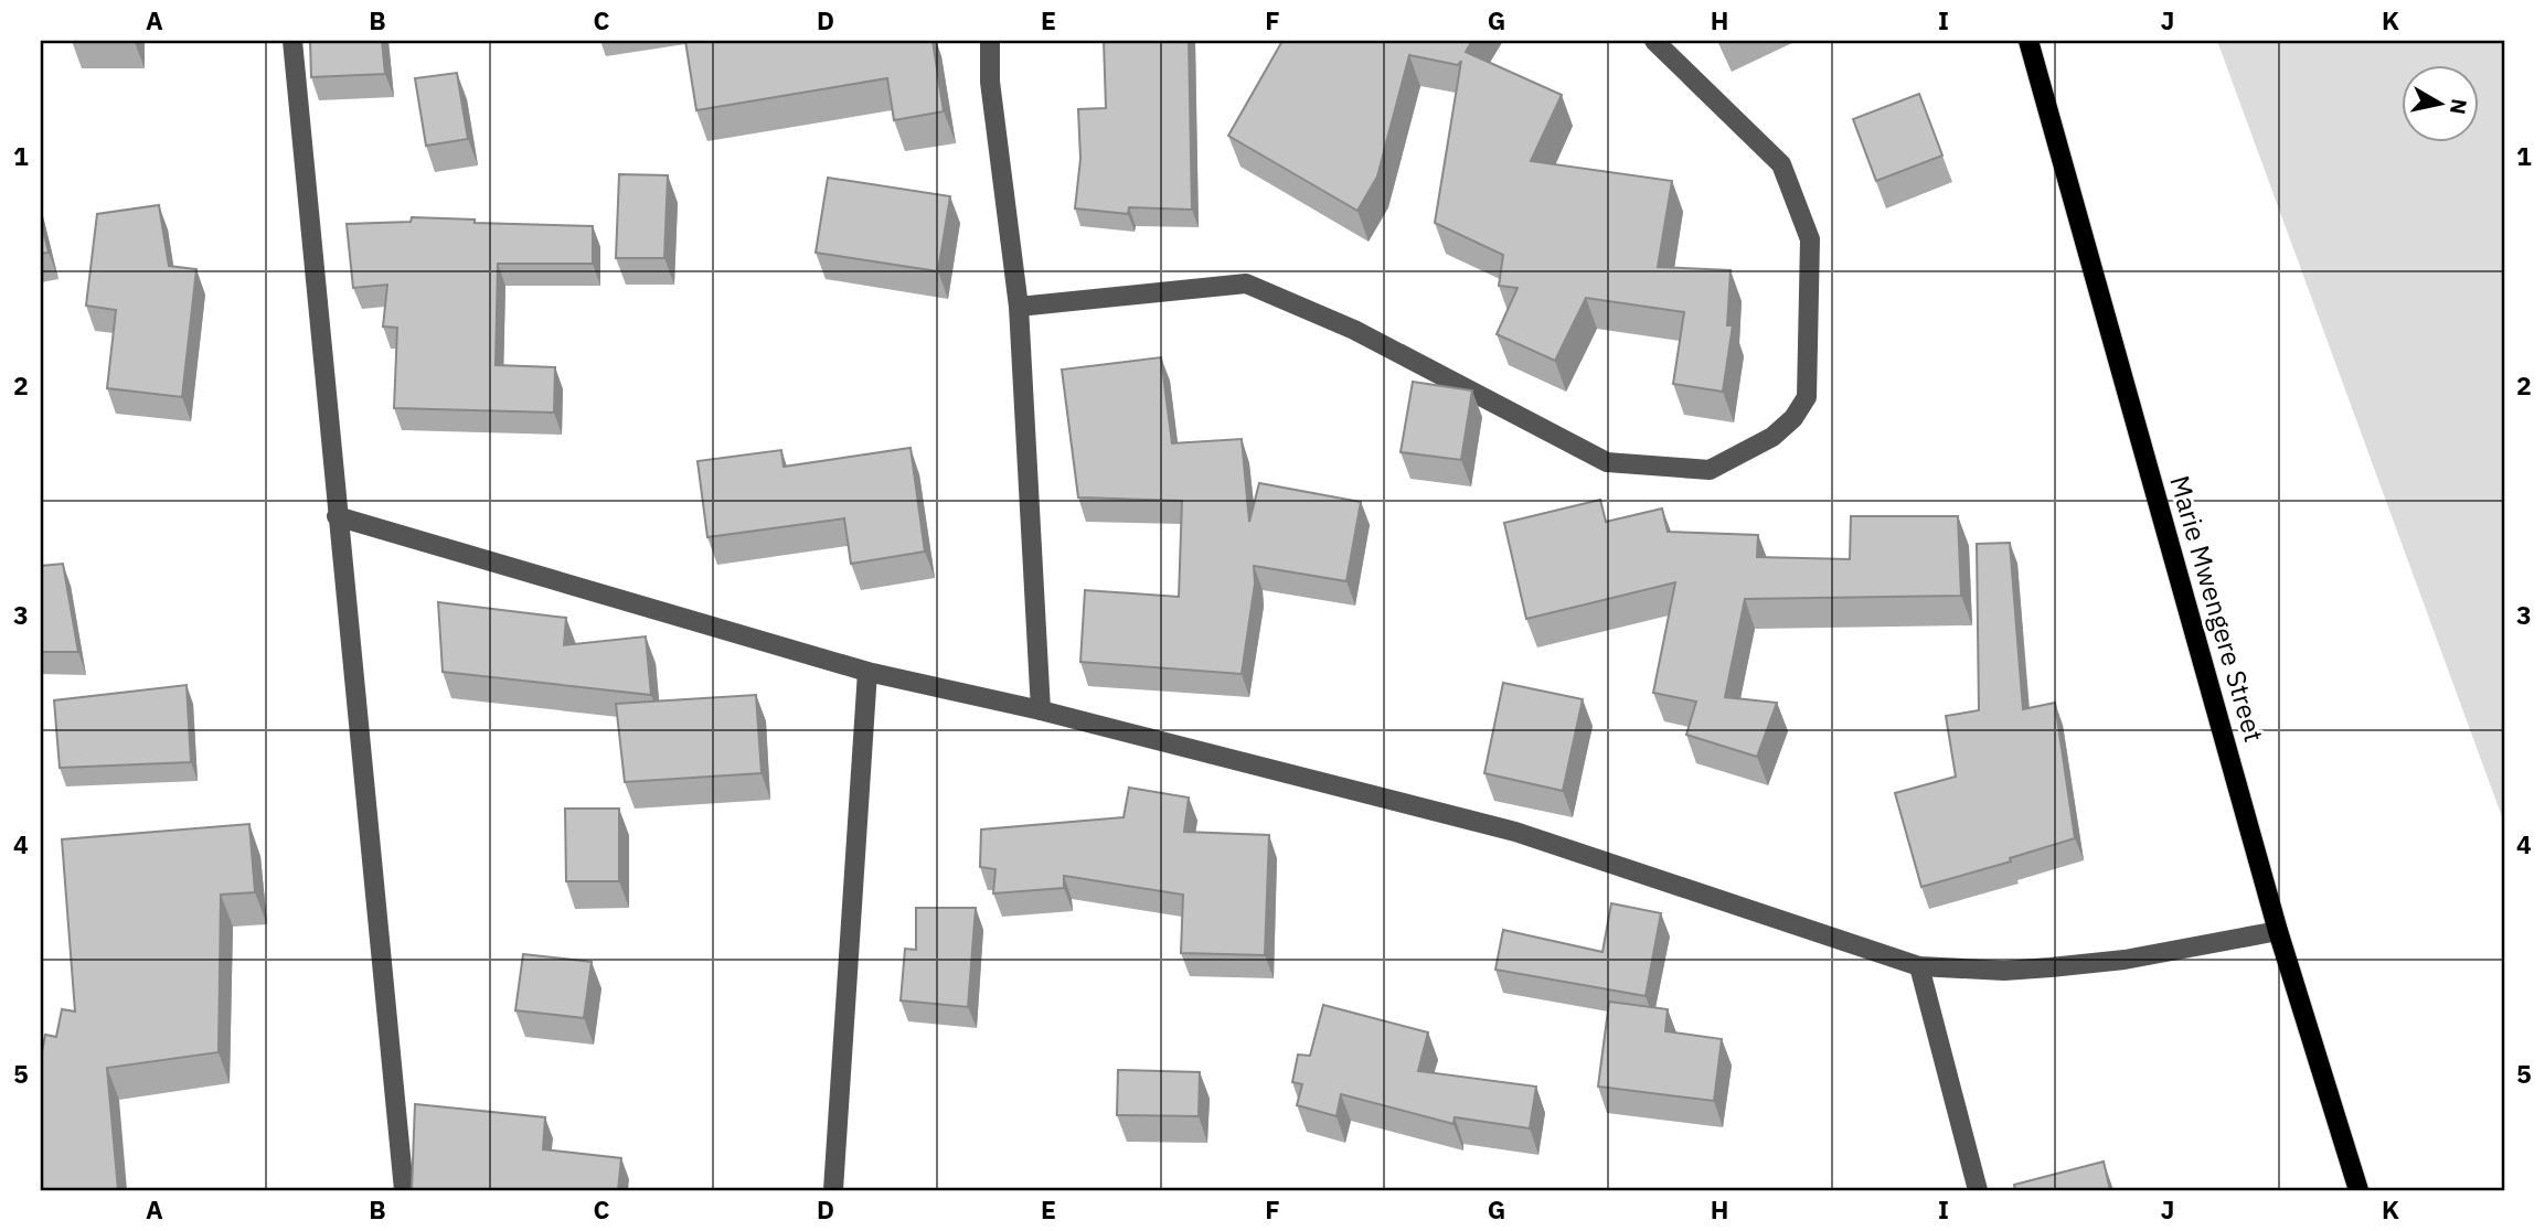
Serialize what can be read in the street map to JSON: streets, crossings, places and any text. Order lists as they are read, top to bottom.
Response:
{
  "streets": {
    "main road": ["Marie Mwengere Street"]
  },
  "north": "right",
  "grid": {
    "columns": [
      "A",
      "B",
      "C",
      "D",
      "E",
      "F",
      "G",
      "H",
      "I",
      "J",
      "K"
    ],
    "rows": [
      "1",
      "2",
      "3",
      "4",
      "5"
    ]
  }
}
